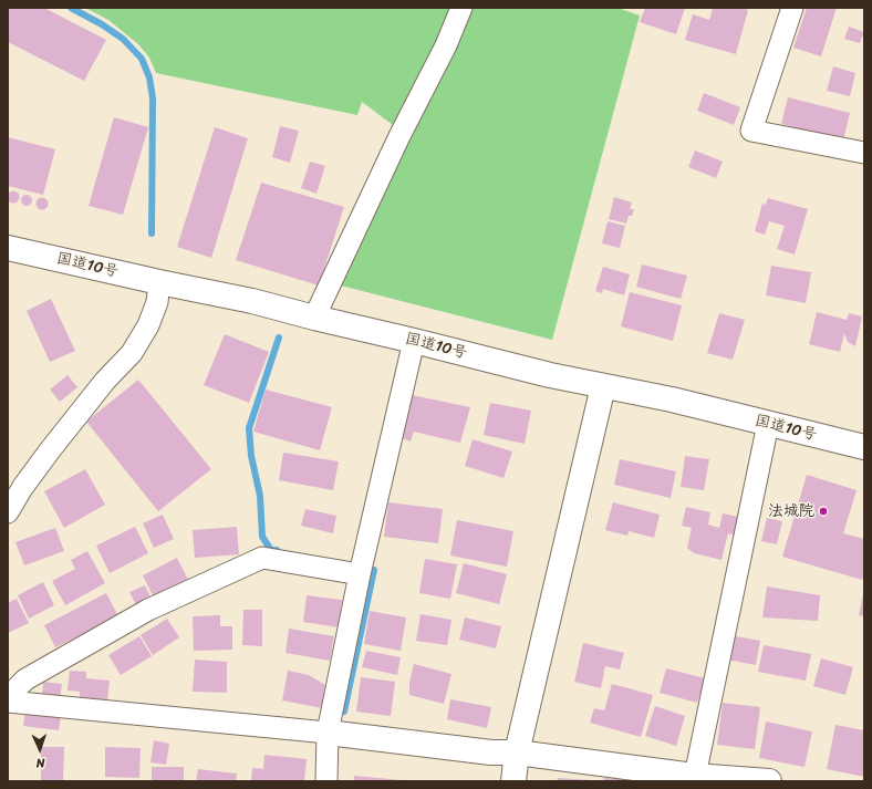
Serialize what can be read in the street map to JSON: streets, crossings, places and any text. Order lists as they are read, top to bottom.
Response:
{
  "streets": {
    "main road": ["国道10号"]
  },
  "places": ["法城院"],
  "north": "bottom"
}
